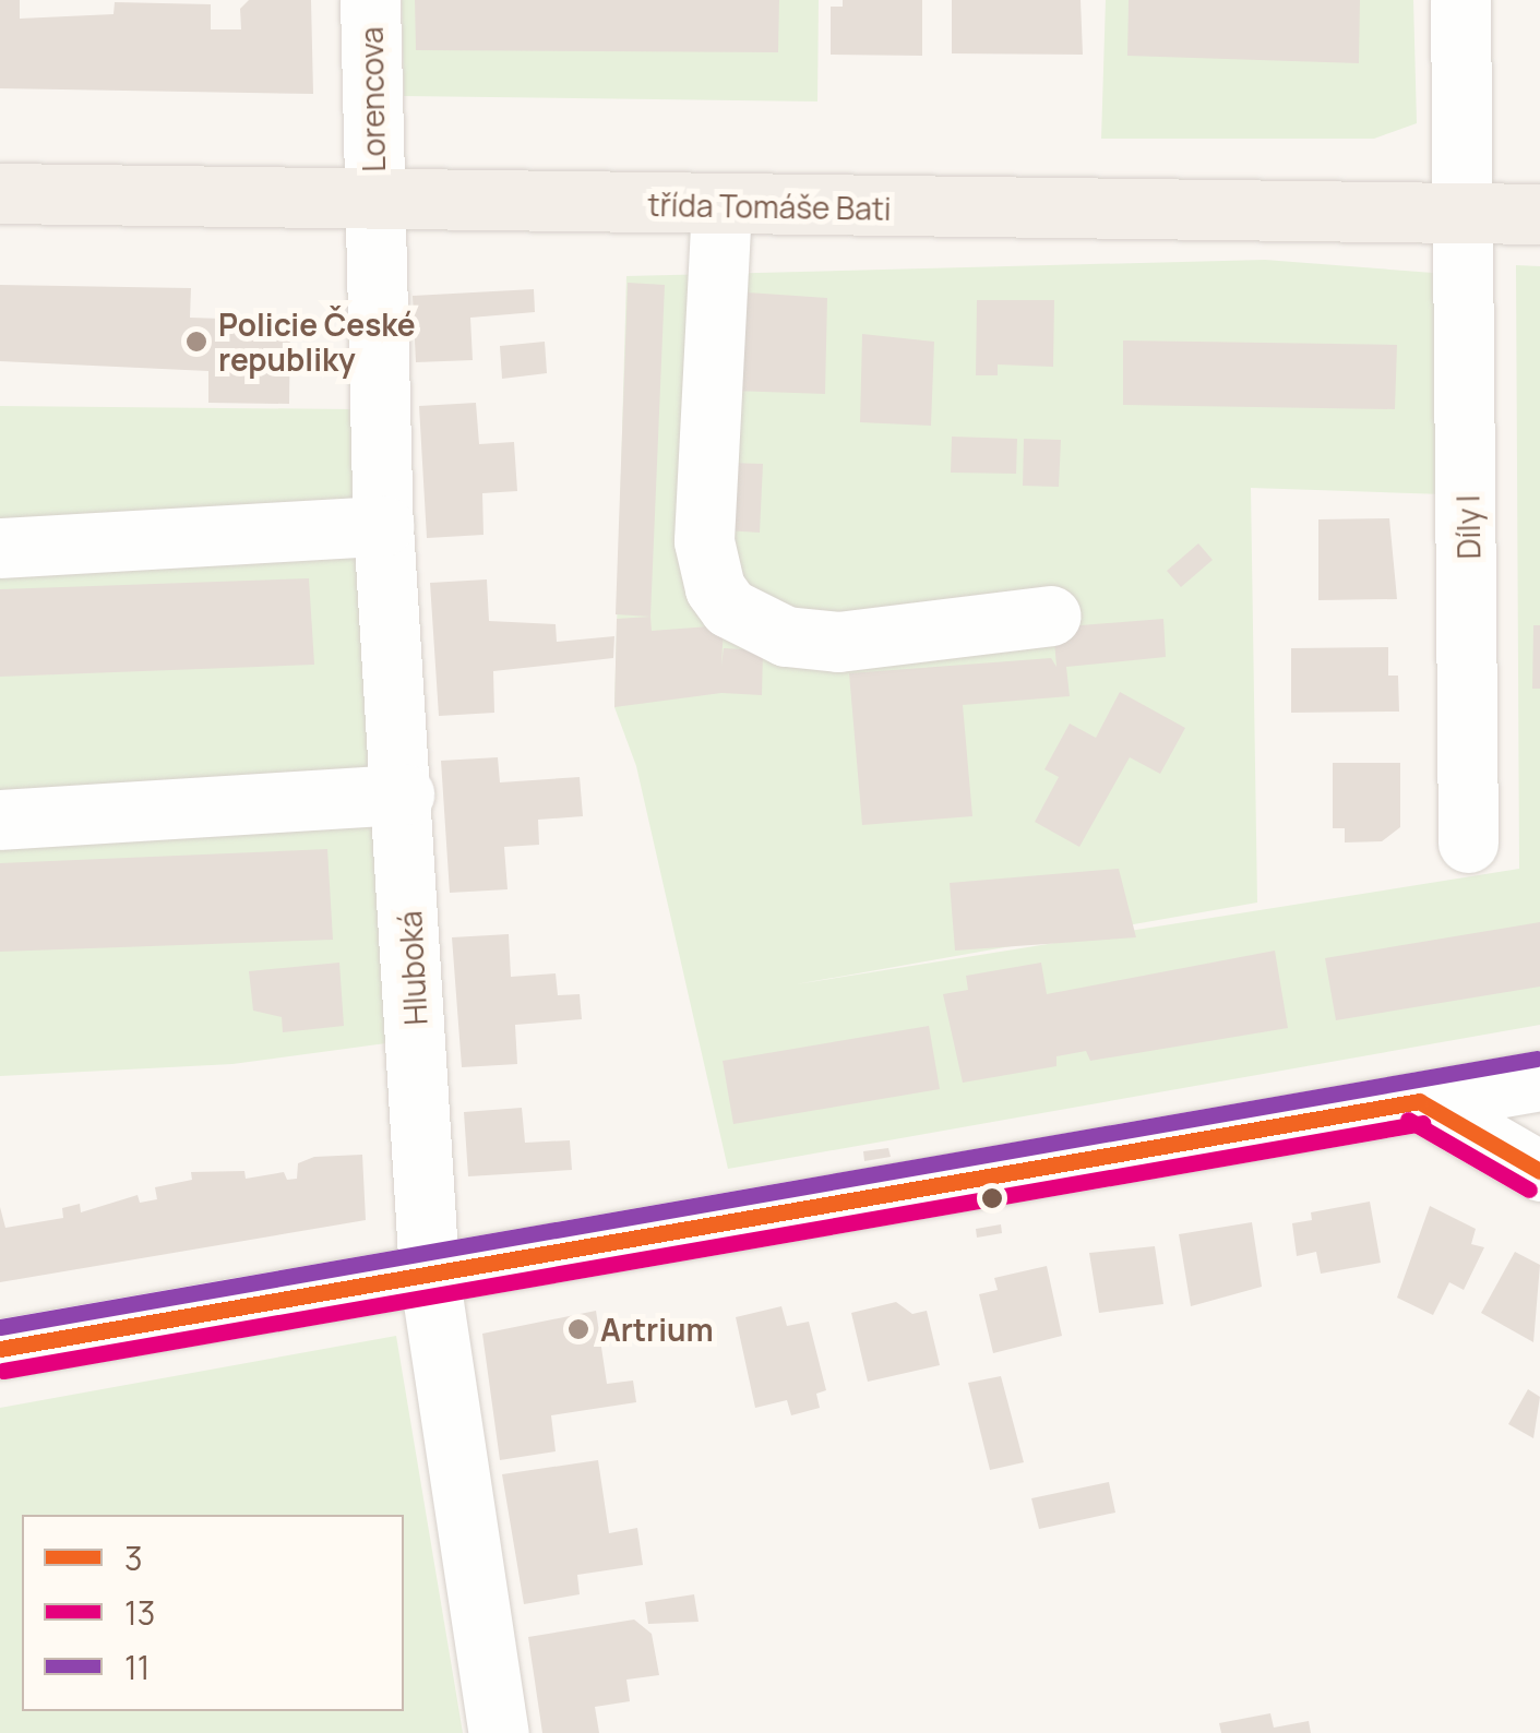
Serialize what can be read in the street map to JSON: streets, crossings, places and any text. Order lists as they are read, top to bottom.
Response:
{
  "streets": {
    "main road": ["třída Tomáše Bati"],
    "street": ["Lorencova", "Díly I", "Hluboká"]
  },
  "crossings": [
    ["Lorencova", "třída Tomáše Bati"],
    ["Lorencova", "Hluboká"],
    ["třída Tomáše Bati", "Díly I"],
    ["třída Tomáše Bati", "Hluboká"]
  ],
  "places": ["Policie České republiky", "Artrium"],
  "lines": ["transit line 11", "transit line 3", "transit line 13"],
  "legend": ["3", "13", "11"]
}
